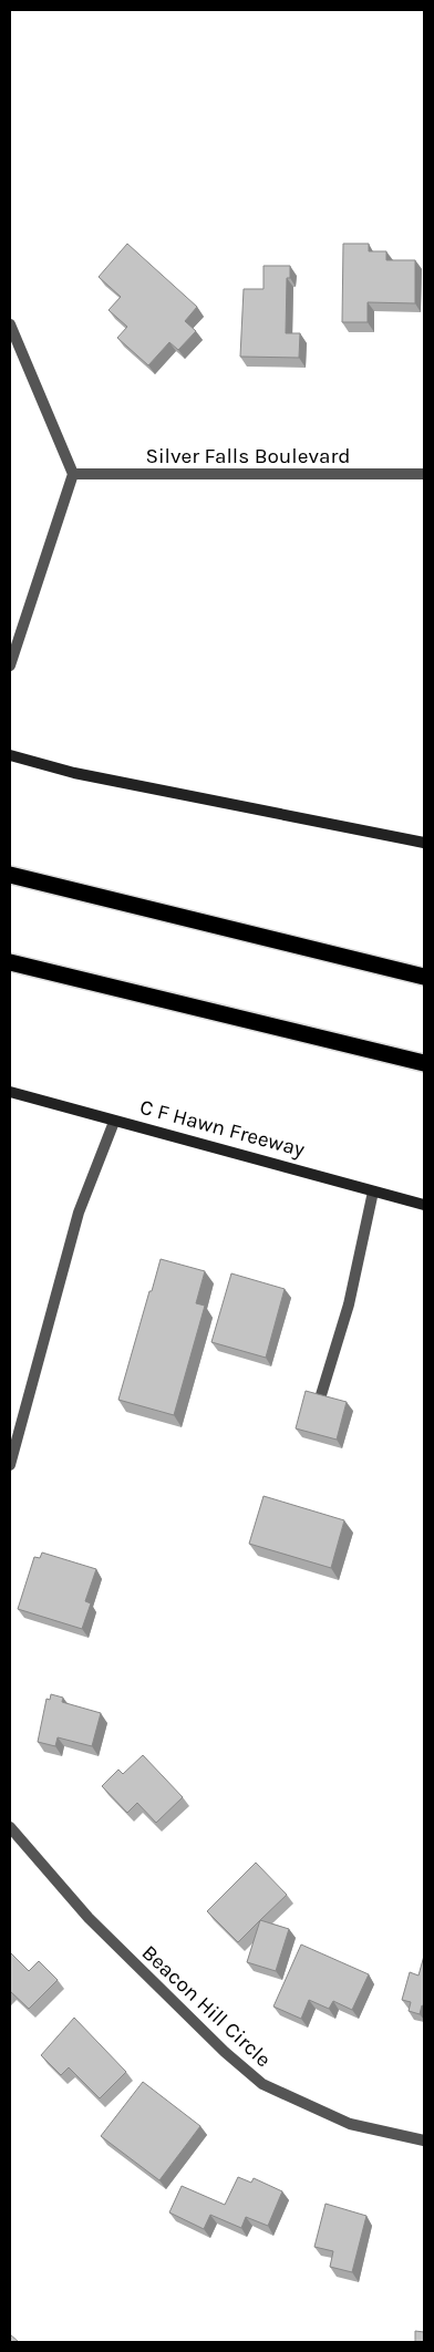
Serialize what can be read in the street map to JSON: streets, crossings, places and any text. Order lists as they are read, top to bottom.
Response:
{
  "streets": {
    "main road": ["C F Hawn Freeway"],
    "street": ["Silver Falls Boulevard", "Beacon Hill Circle"]
  }
}
